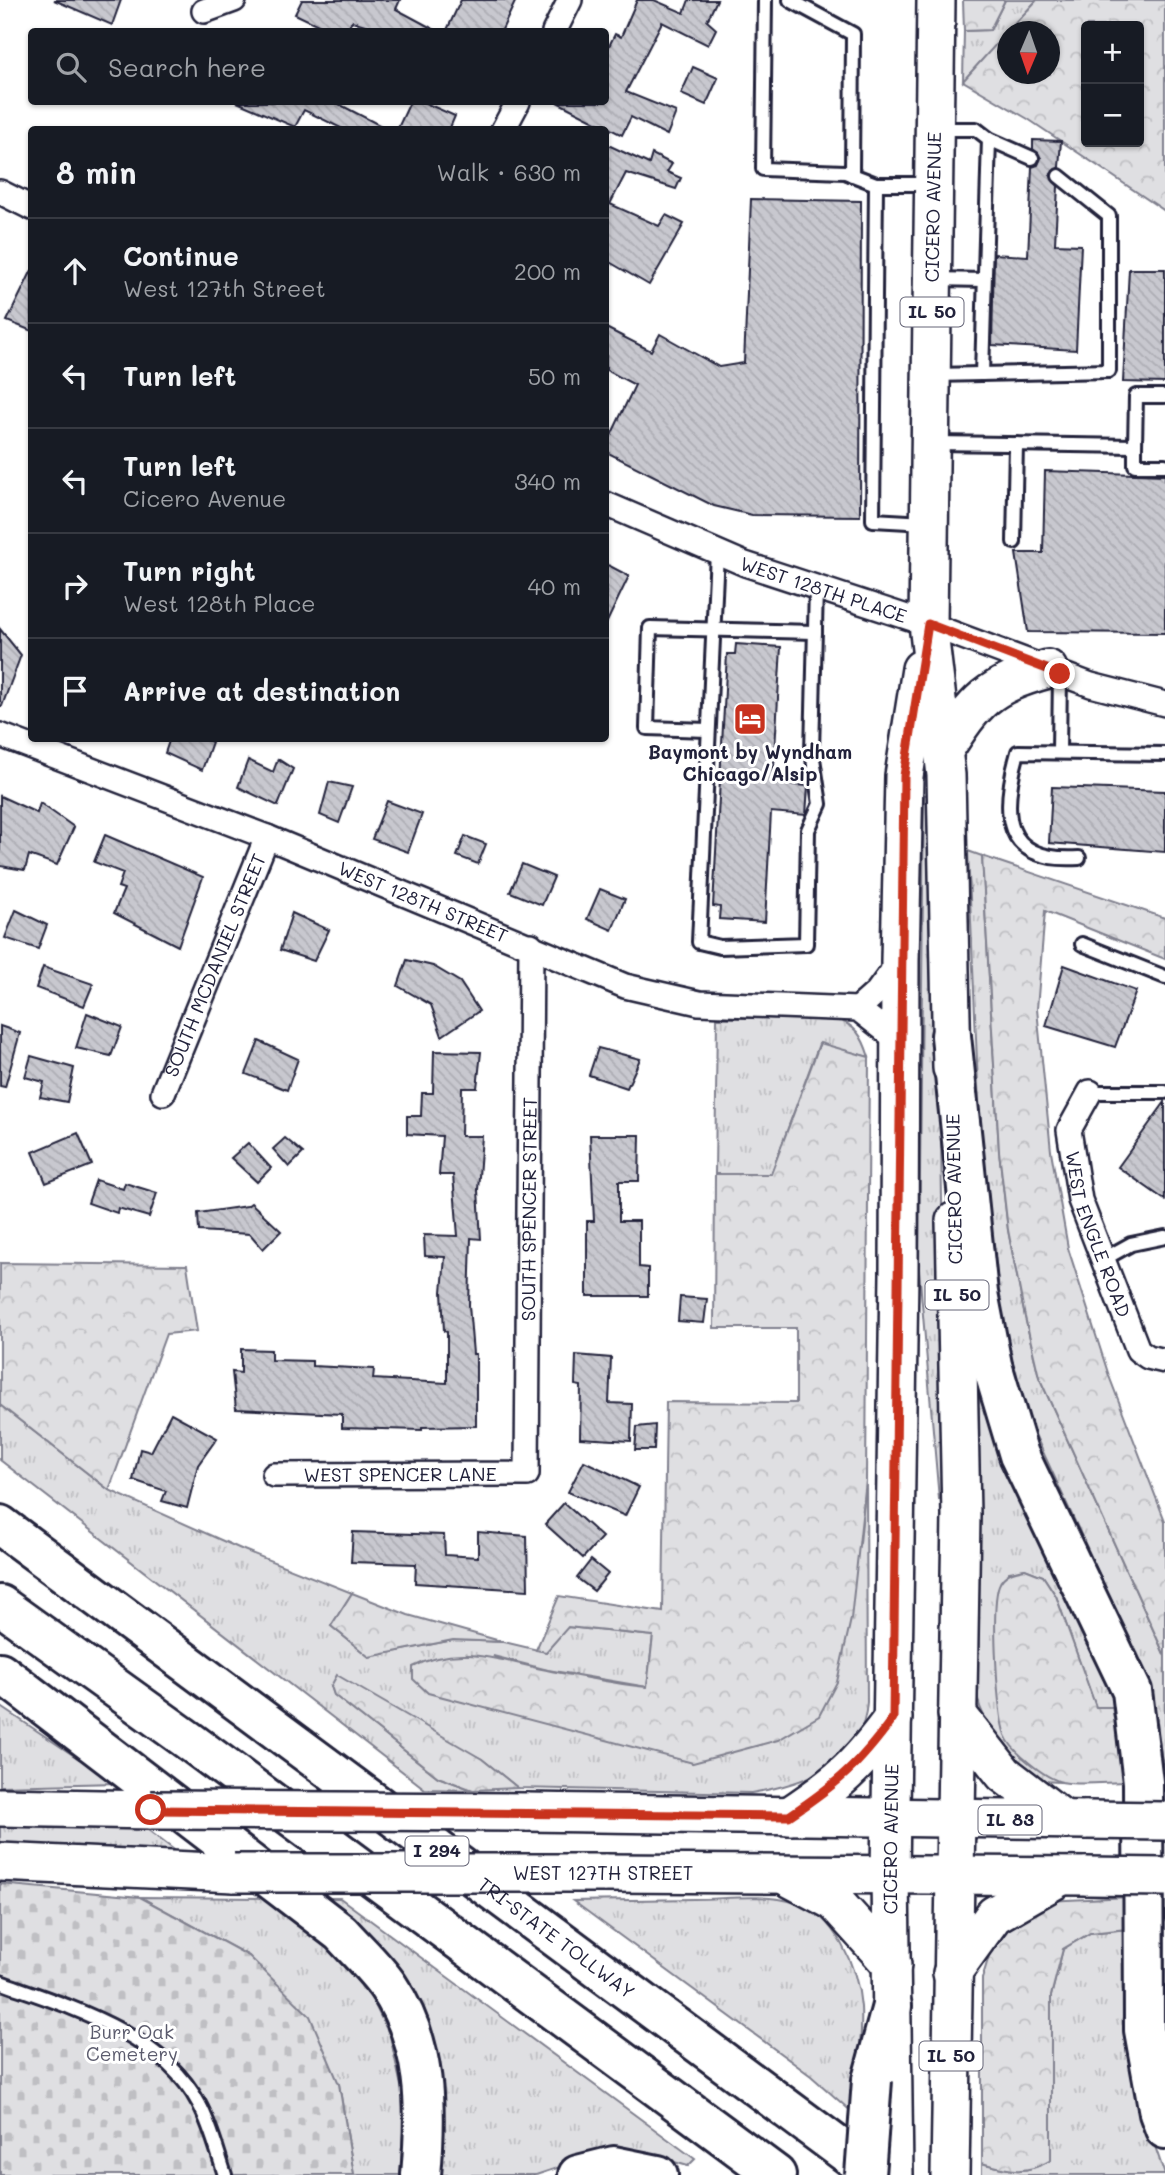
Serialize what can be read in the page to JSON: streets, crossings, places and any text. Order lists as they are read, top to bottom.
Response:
{
  "streets": {
    "highway": ["I 294", "TRI-STATE TOLLWAY"],
    "main road": [
      "CICERO AVENUE",
      "IL 50",
      "IL 83",
      "WEST 127TH STREET"
    ],
    "street": [
      "WEST 128TH PLACE",
      "WEST 128TH STREET",
      "SOUTH MCDANIEL STREET",
      "SOUTH SPENCER STREET",
      "WEST ENGLE ROAD",
      "WEST SPENCER LANE"
    ]
  },
  "crossings": [
    ["CICERO AVENUE", "WEST 128TH PLACE"],
    ["CICERO AVENUE", "IL 83"],
    ["CICERO AVENUE", "WEST 127TH STREET"],
    ["WEST 128TH STREET", "SOUTH MCDANIEL STREET"],
    ["WEST 128TH STREET", "SOUTH SPENCER STREET"],
    ["SOUTH SPENCER STREET", "WEST SPENCER LANE"]
  ],
  "parks": ["Burr Oak Cemetery"],
  "places": {
    "hotel": ["Baymont by Wyndham Chicago/Alsip"]
  },
  "north": "bottom",
  "page": {
    "map_buttons": ["+", "−"],
    "search": "Search here",
    "heading": ["8 min", "Walk · 630 m"],
    "list": [
      ["Continue", "West 127th Street", "200 m"],
      ["Turn left", "50 m"],
      ["Turn left", "Cicero Avenue", "340 m"],
      ["Turn right", "West 128th Place", "40 m"],
      "Arrive at destination"
    ]
  }
}
